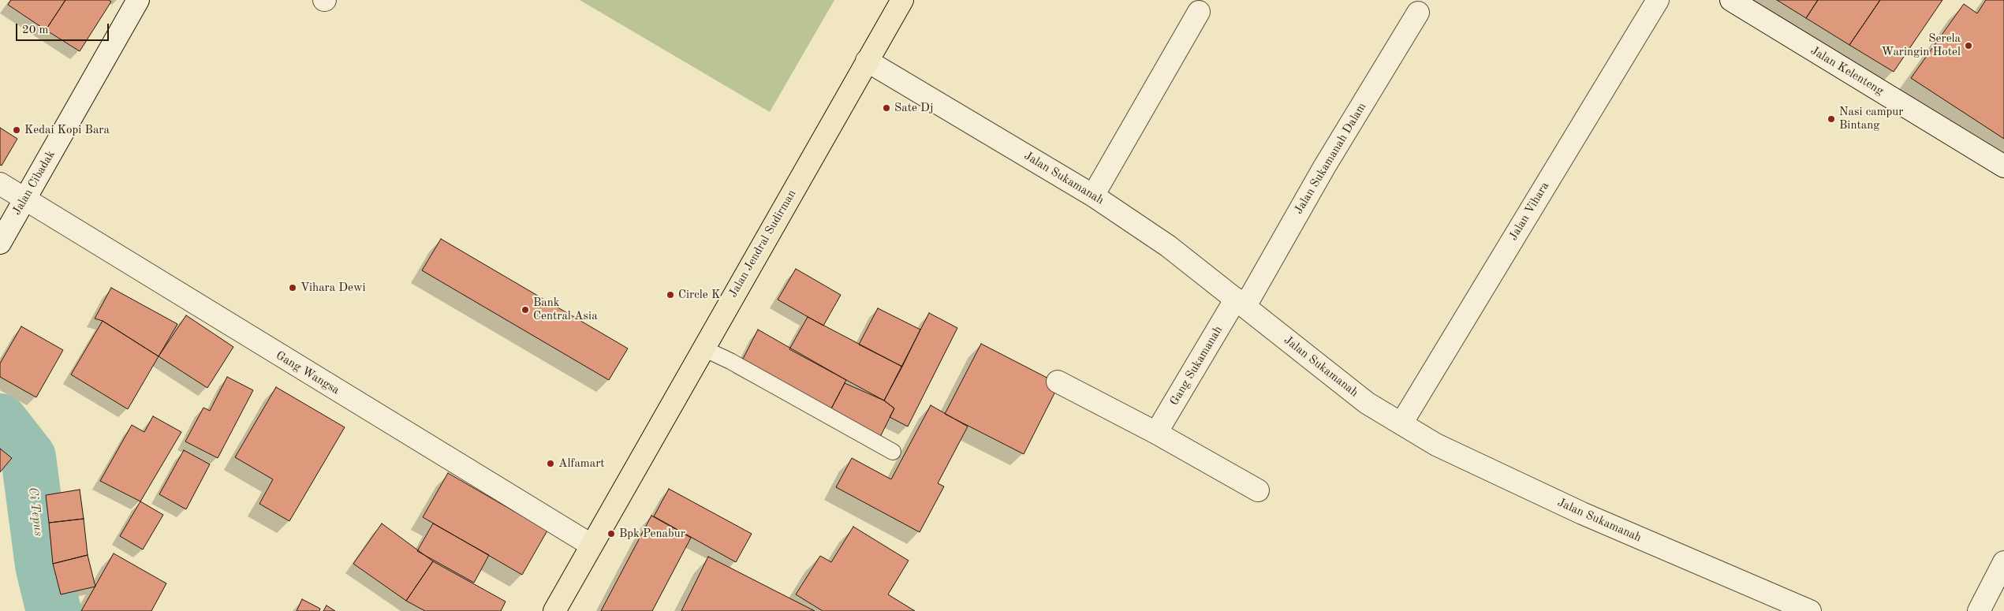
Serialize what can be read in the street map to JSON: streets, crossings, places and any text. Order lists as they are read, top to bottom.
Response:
{
  "streets": {
    "main road": ["Jalan Jendral Sudirman"],
    "street": [
      "Jalan Kelenteng",
      "Jalan Sukamanah Dalam",
      "Jalan Sukamanah",
      "Jalan Cibadak",
      "Jalan Vihara",
      "Gang Sukamanah",
      "Gang Wangsa"
    ]
  },
  "crossings": [
    ["Jalan Sukamanah Dalam", "Jalan Sukamanah"],
    ["Jalan Sukamanah Dalam", "Gang Sukamanah"],
    ["Jalan Sukamanah", "Jalan Vihara"],
    ["Jalan Sukamanah", "Jalan Jendral Sudirman"],
    ["Jalan Sukamanah", "Gang Sukamanah"],
    ["Jalan Cibadak", "Gang Wangsa"],
    ["Jalan Jendral Sudirman", "Gang Wangsa"]
  ],
  "water": ["Ci Tepus"],
  "places": [
    "Serela Waringin Hotel",
    "Sate Dj",
    "Nasi campur Bintang",
    "Kedai Kopi Bara",
    "Vihara Dewi",
    "Circle K",
    "Bank Central Asia",
    "Alfamart",
    "Bpk Penabur"
  ],
  "scale_bar": "20 m"
}
